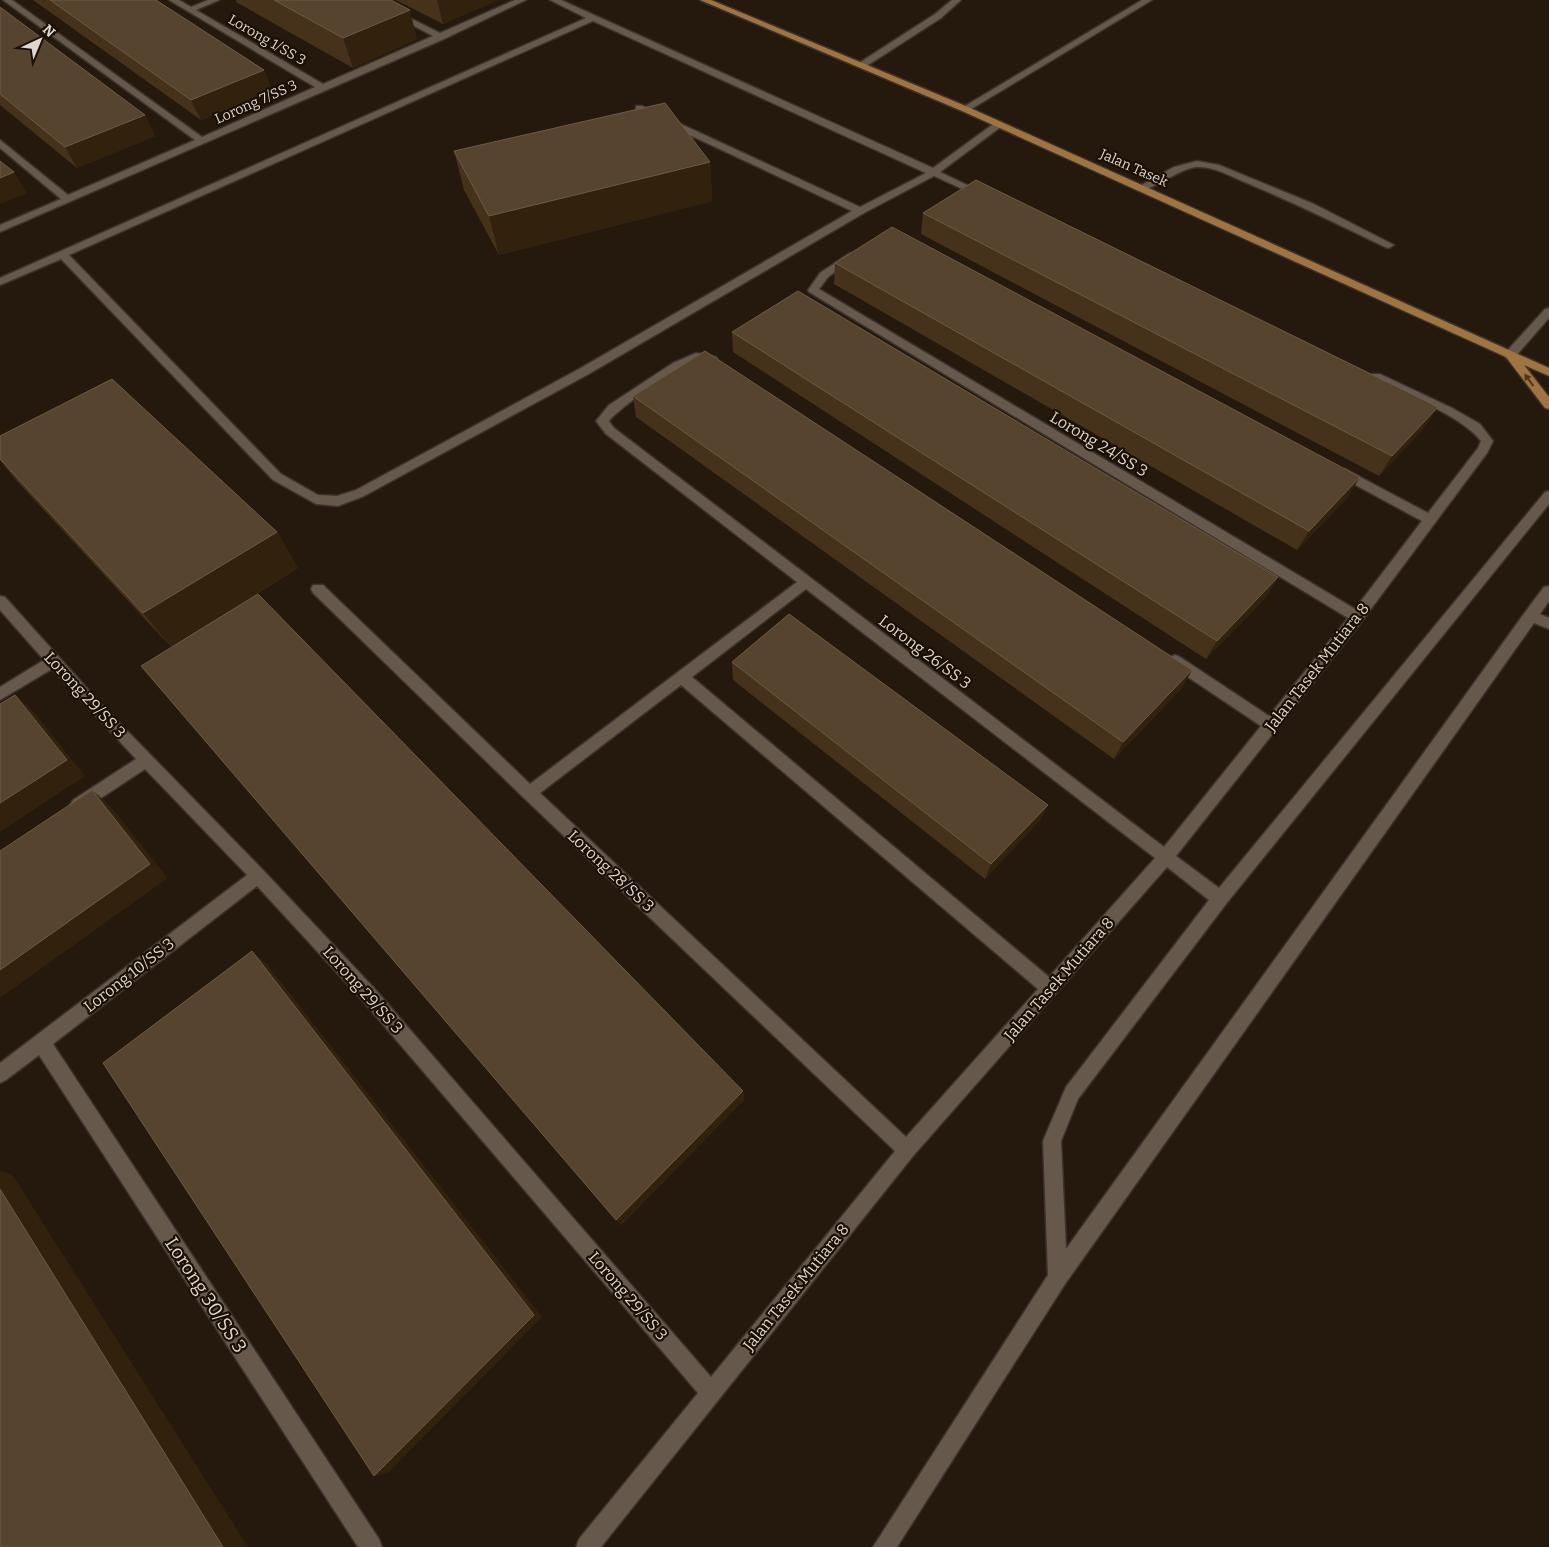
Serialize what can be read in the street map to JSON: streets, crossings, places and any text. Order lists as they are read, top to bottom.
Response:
{
  "streets": {
    "main road": ["Jalan Tasek"],
    "street": [
      "Lorong 1/SS 3",
      "Lorong 7/SS 3",
      "Lorong 24/SS 3",
      "Lorong 26/SS 3",
      "Jalan Tasek Mutiara 8",
      "Lorong 29/SS 3",
      "Lorong 28/SS 3",
      "Lorong 10/SS 3",
      "Lorong 30/SS 3"
    ]
  },
  "crossings": [
    ["Lorong 1/SS 3", "Lorong 7/SS 3"],
    ["Lorong 24/SS 3", "Jalan Tasek Mutiara 8"],
    ["Lorong 26/SS 3", "Jalan Tasek Mutiara 8"],
    ["Jalan Tasek Mutiara 8", "Lorong 29/SS 3"],
    ["Jalan Tasek Mutiara 8", "Lorong 28/SS 3"],
    ["Lorong 29/SS 3", "Lorong 10/SS 3"],
    ["Lorong 10/SS 3", "Lorong 30/SS 3"]
  ],
  "north": "top right"
}
